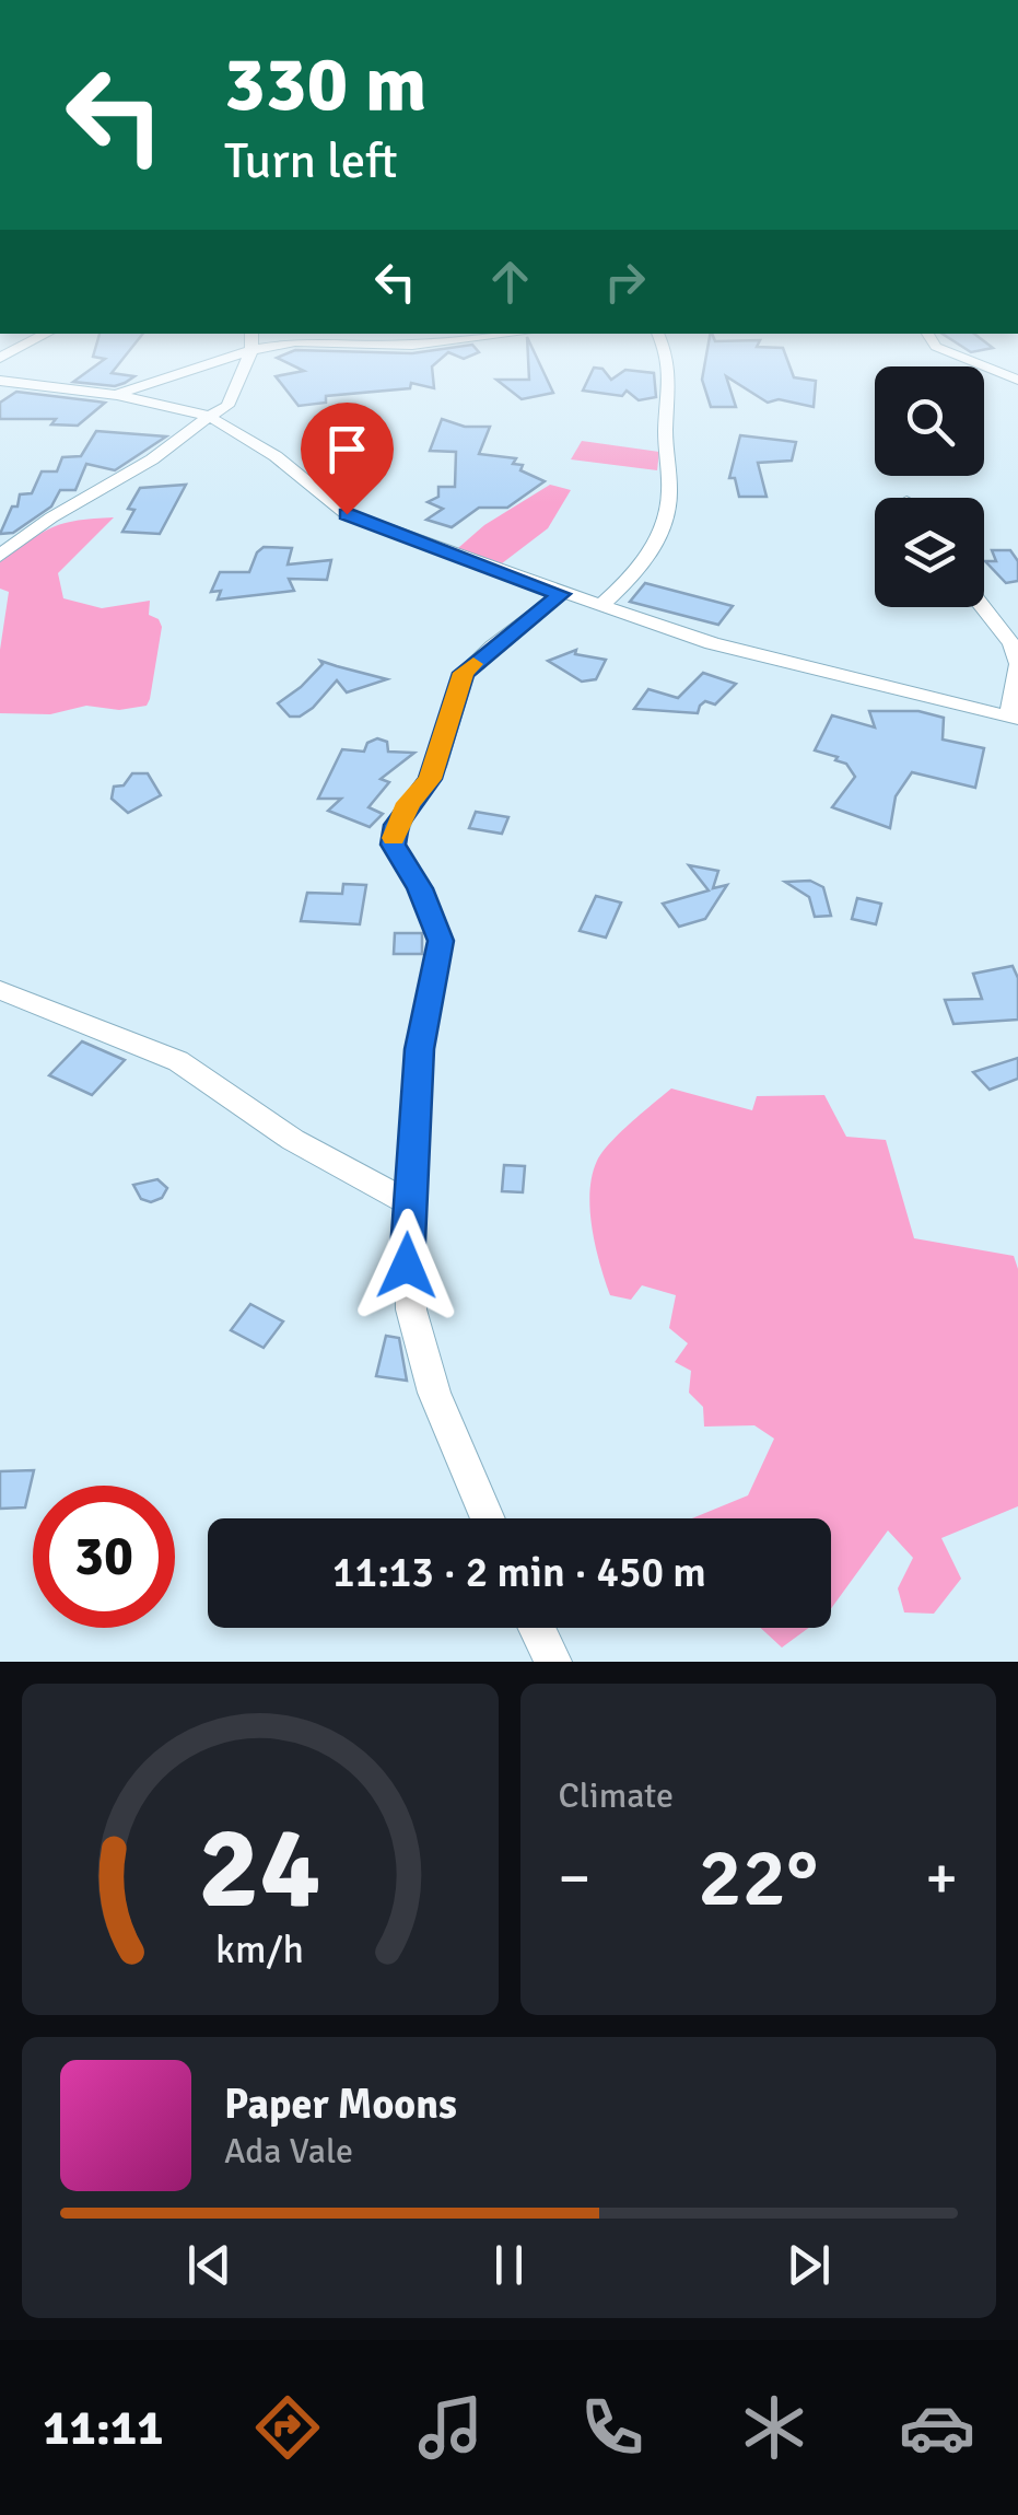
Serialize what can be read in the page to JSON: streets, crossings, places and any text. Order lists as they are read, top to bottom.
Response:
{
  "page": {
    "turn": ["330 m", "Turn left"],
    "limit": "30",
    "trip": "11:13 · 2 min · 450 m",
    "tile": "Climate",
    "heat": ["−", "22°", "+"],
    "song": ["Paper Moons", "Ada Vale"],
    "tabs": "11:11",
    "gauge": ["24", "km/h"]
  }
}
